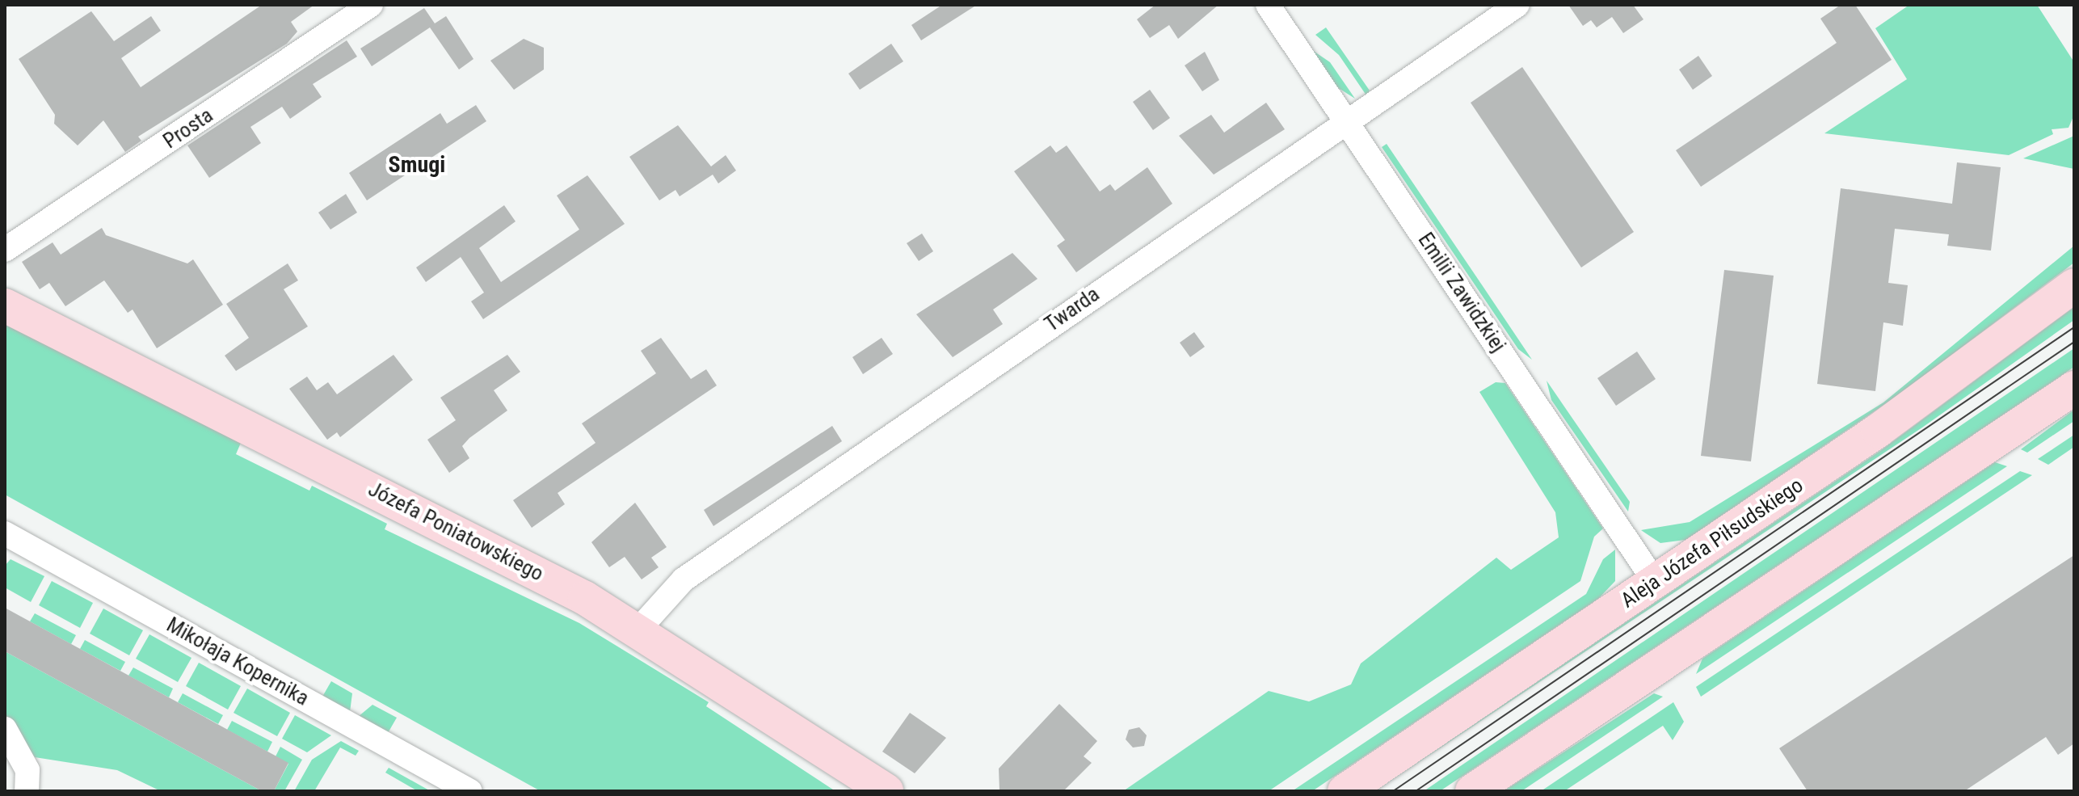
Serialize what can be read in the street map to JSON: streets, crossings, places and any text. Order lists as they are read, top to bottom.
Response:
{
  "streets": {
    "street": [
      "Prosta",
      "Emilii Zawidzkiej",
      "Twarda",
      "Józefa Poniatowskiego",
      "Aleja Józefa Piłsudskiego",
      "Mikołaja Kopernika"
    ]
  },
  "crossings": [
    ["Emilii Zawidzkiej", "Twarda"],
    ["Emilii Zawidzkiej", "Aleja Józefa Piłsudskiego"],
    ["Twarda", "Józefa Poniatowskiego"]
  ],
  "districts": ["Smugi"]
}
